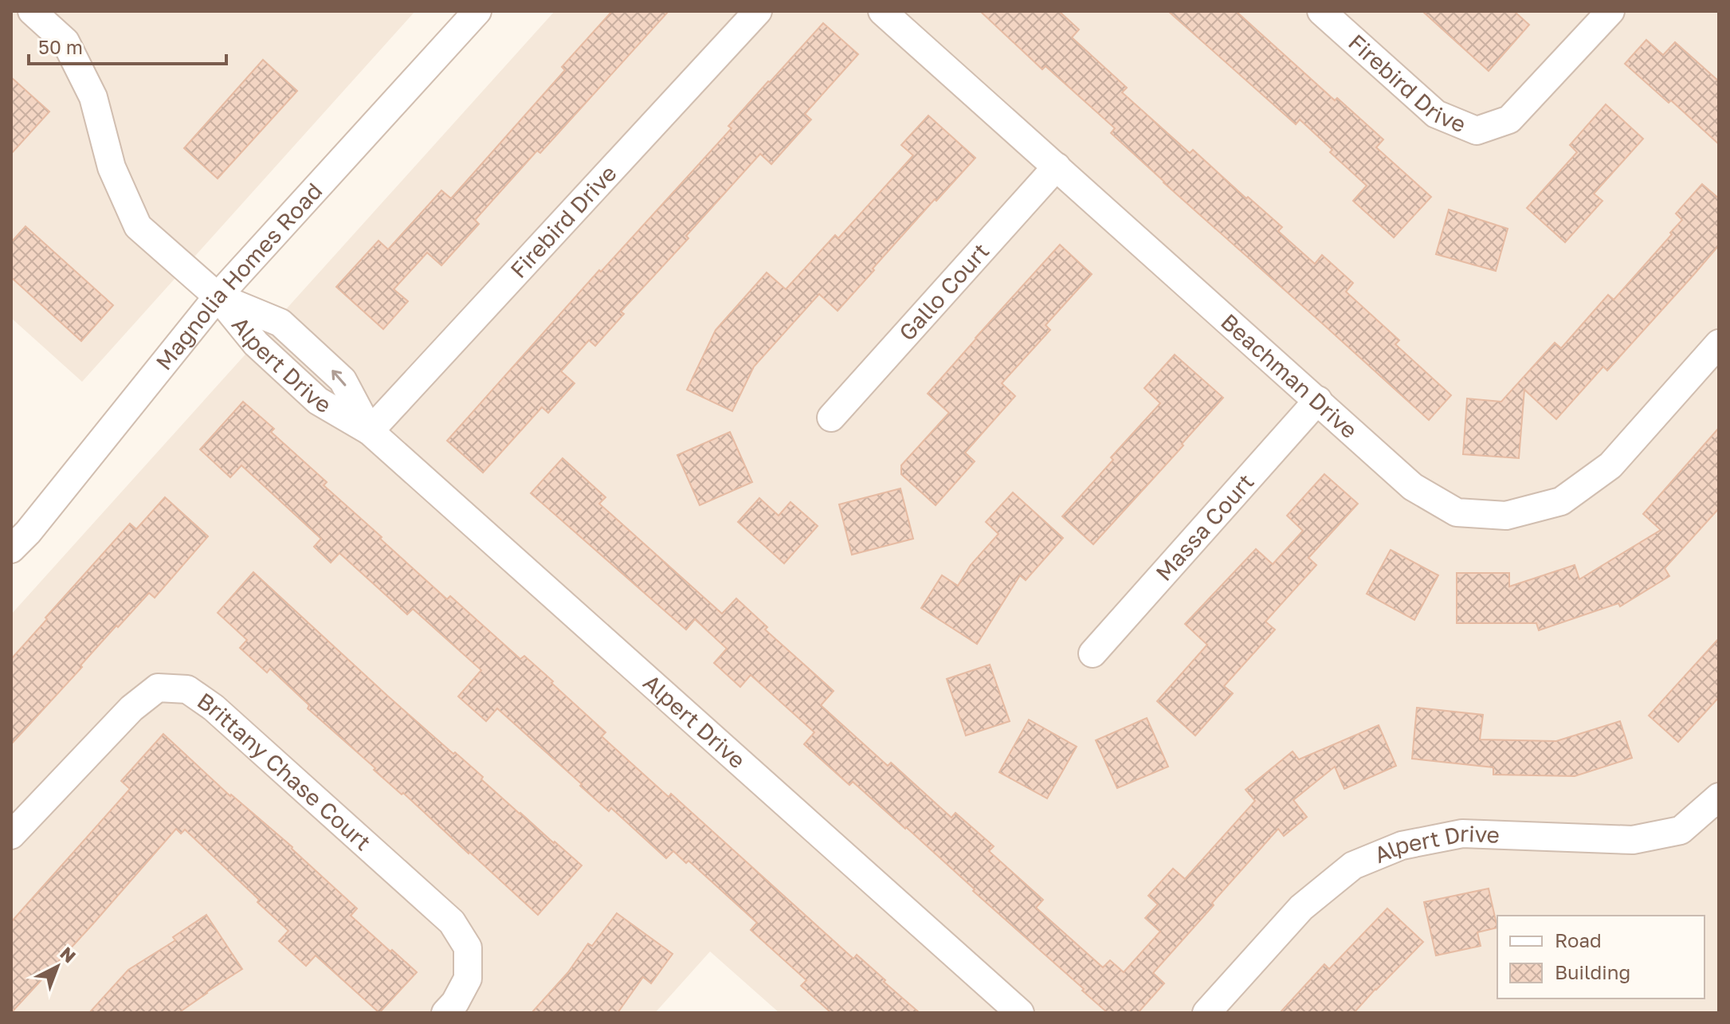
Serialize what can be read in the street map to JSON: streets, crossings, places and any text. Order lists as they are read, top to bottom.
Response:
{
  "streets": {
    "street": [
      "Firebird Drive",
      "Magnolia Homes Road",
      "Gallo Court",
      "Alpert Drive",
      "Beachman Drive",
      "Massa Court",
      "Brittany Chase Court"
    ]
  },
  "crossings": [
    ["Firebird Drive", "Alpert Drive"],
    ["Magnolia Homes Road", "Alpert Drive"],
    ["Gallo Court", "Beachman Drive"],
    ["Beachman Drive", "Massa Court"]
  ],
  "legend": ["Road", "Building"],
  "scale_bar": "50 m",
  "north": "top right"
}
